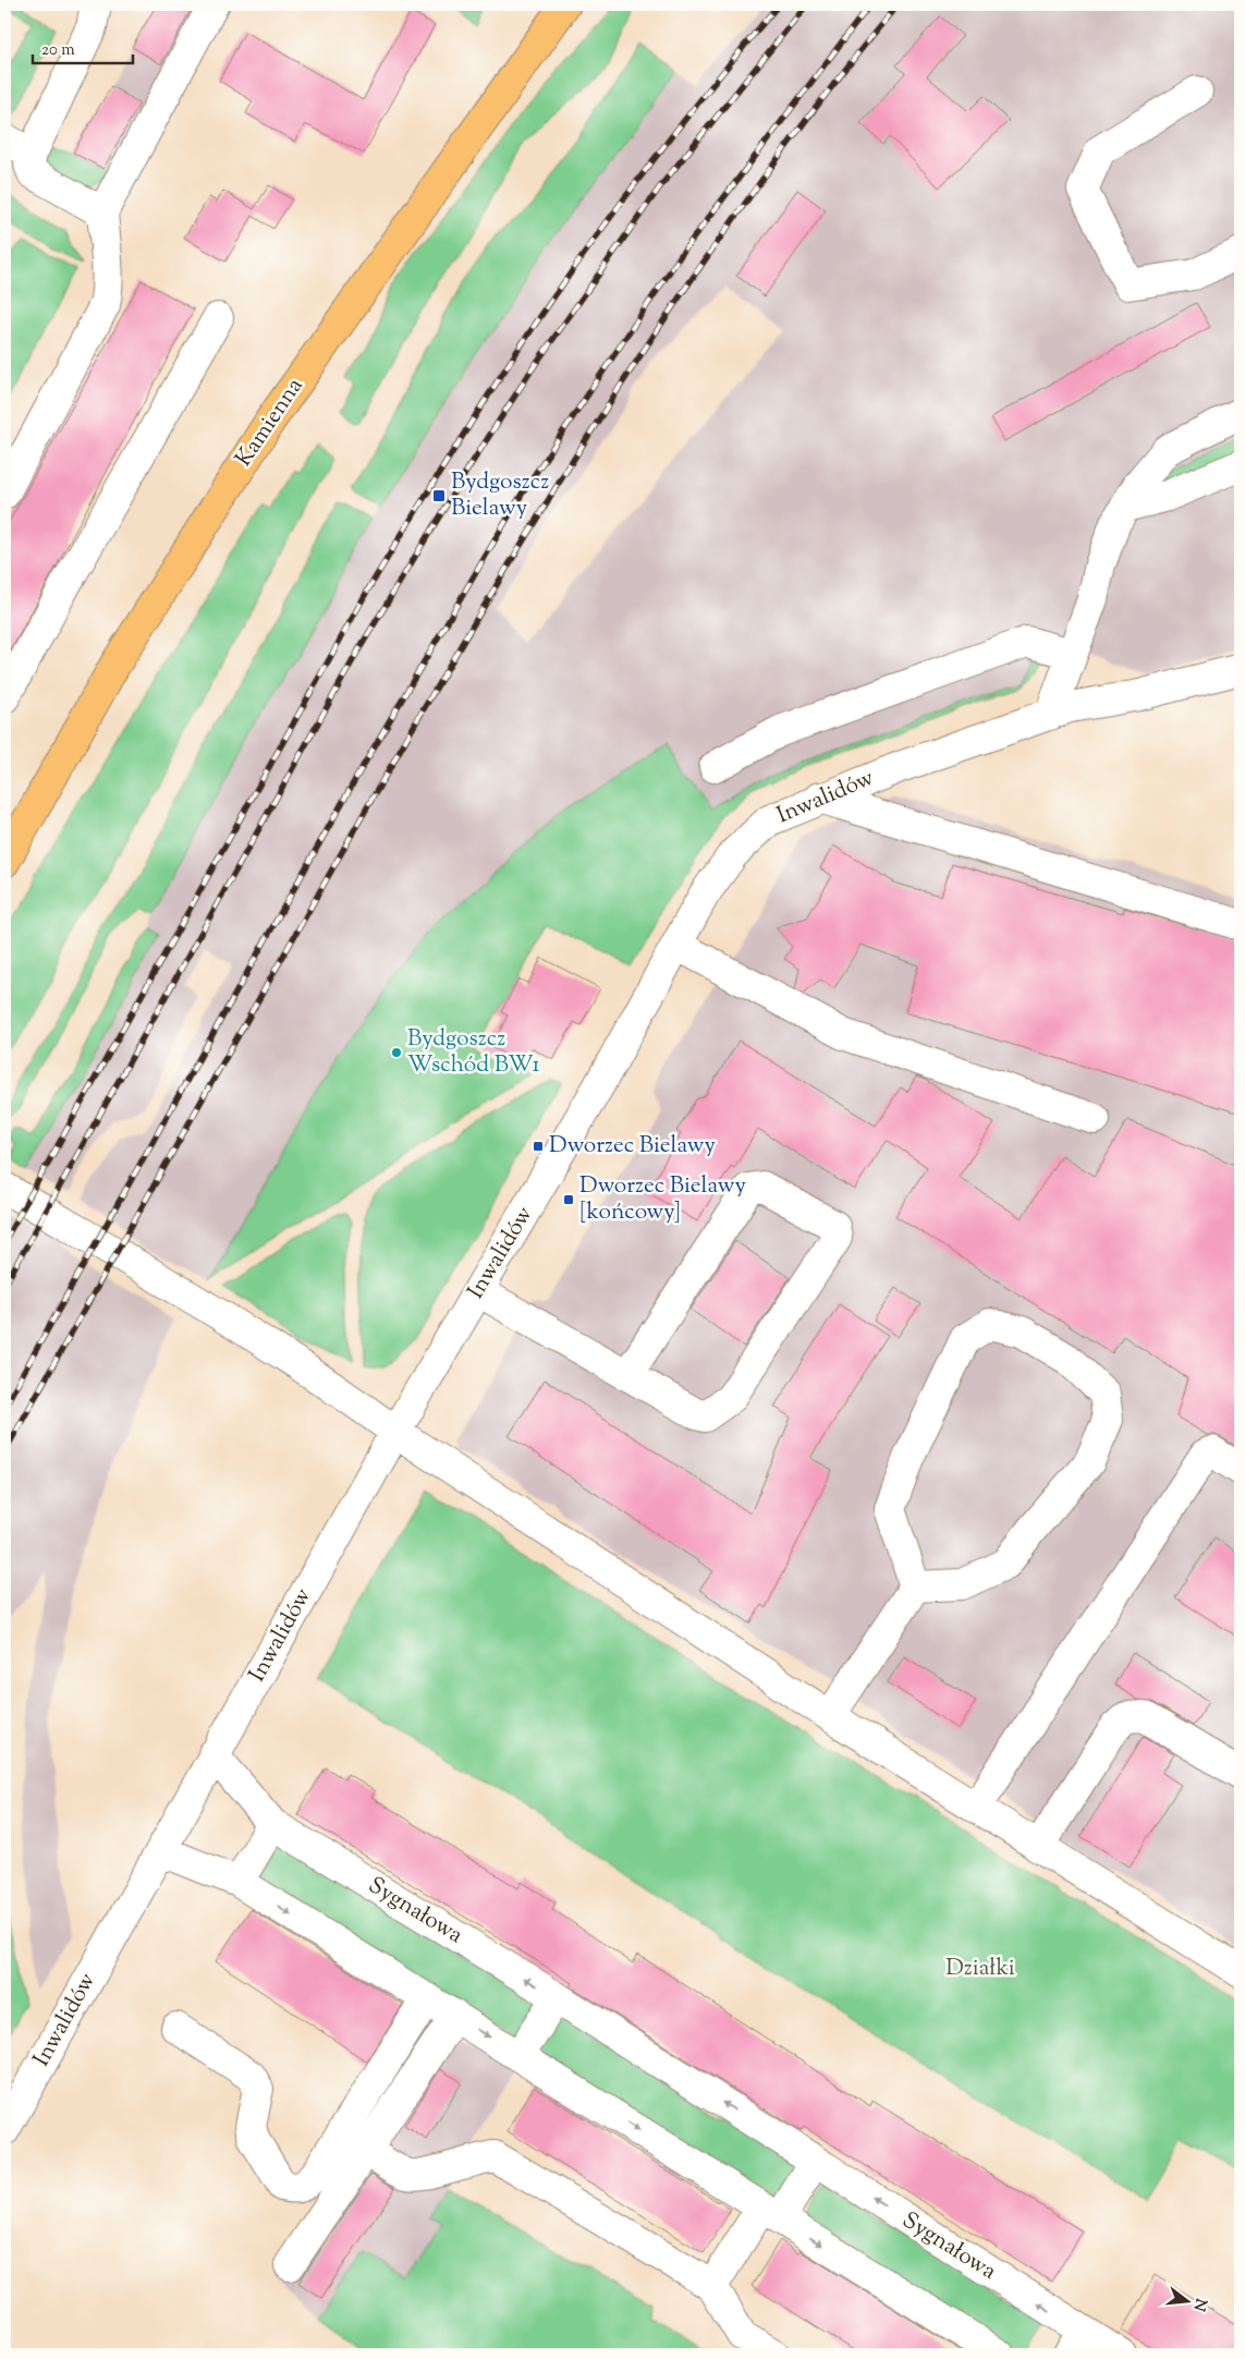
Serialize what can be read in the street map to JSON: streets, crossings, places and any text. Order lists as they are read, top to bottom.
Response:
{
  "streets": {
    "main road": ["Kamienna"],
    "street": ["Inwalidów", "Sygnałowa"]
  },
  "crossings": [
    ["Inwalidów", "Sygnałowa"]
  ],
  "parks": ["Działki"],
  "places": {
    "transit": ["Bydgoszcz Bielawy", "Dworzec Bielawy", "Dworzec Bielawy [końcowy]"],
    "other": ["Bydgoszcz Wschód BW1"]
  },
  "scale_bar": "20 m",
  "north": "right"
}
